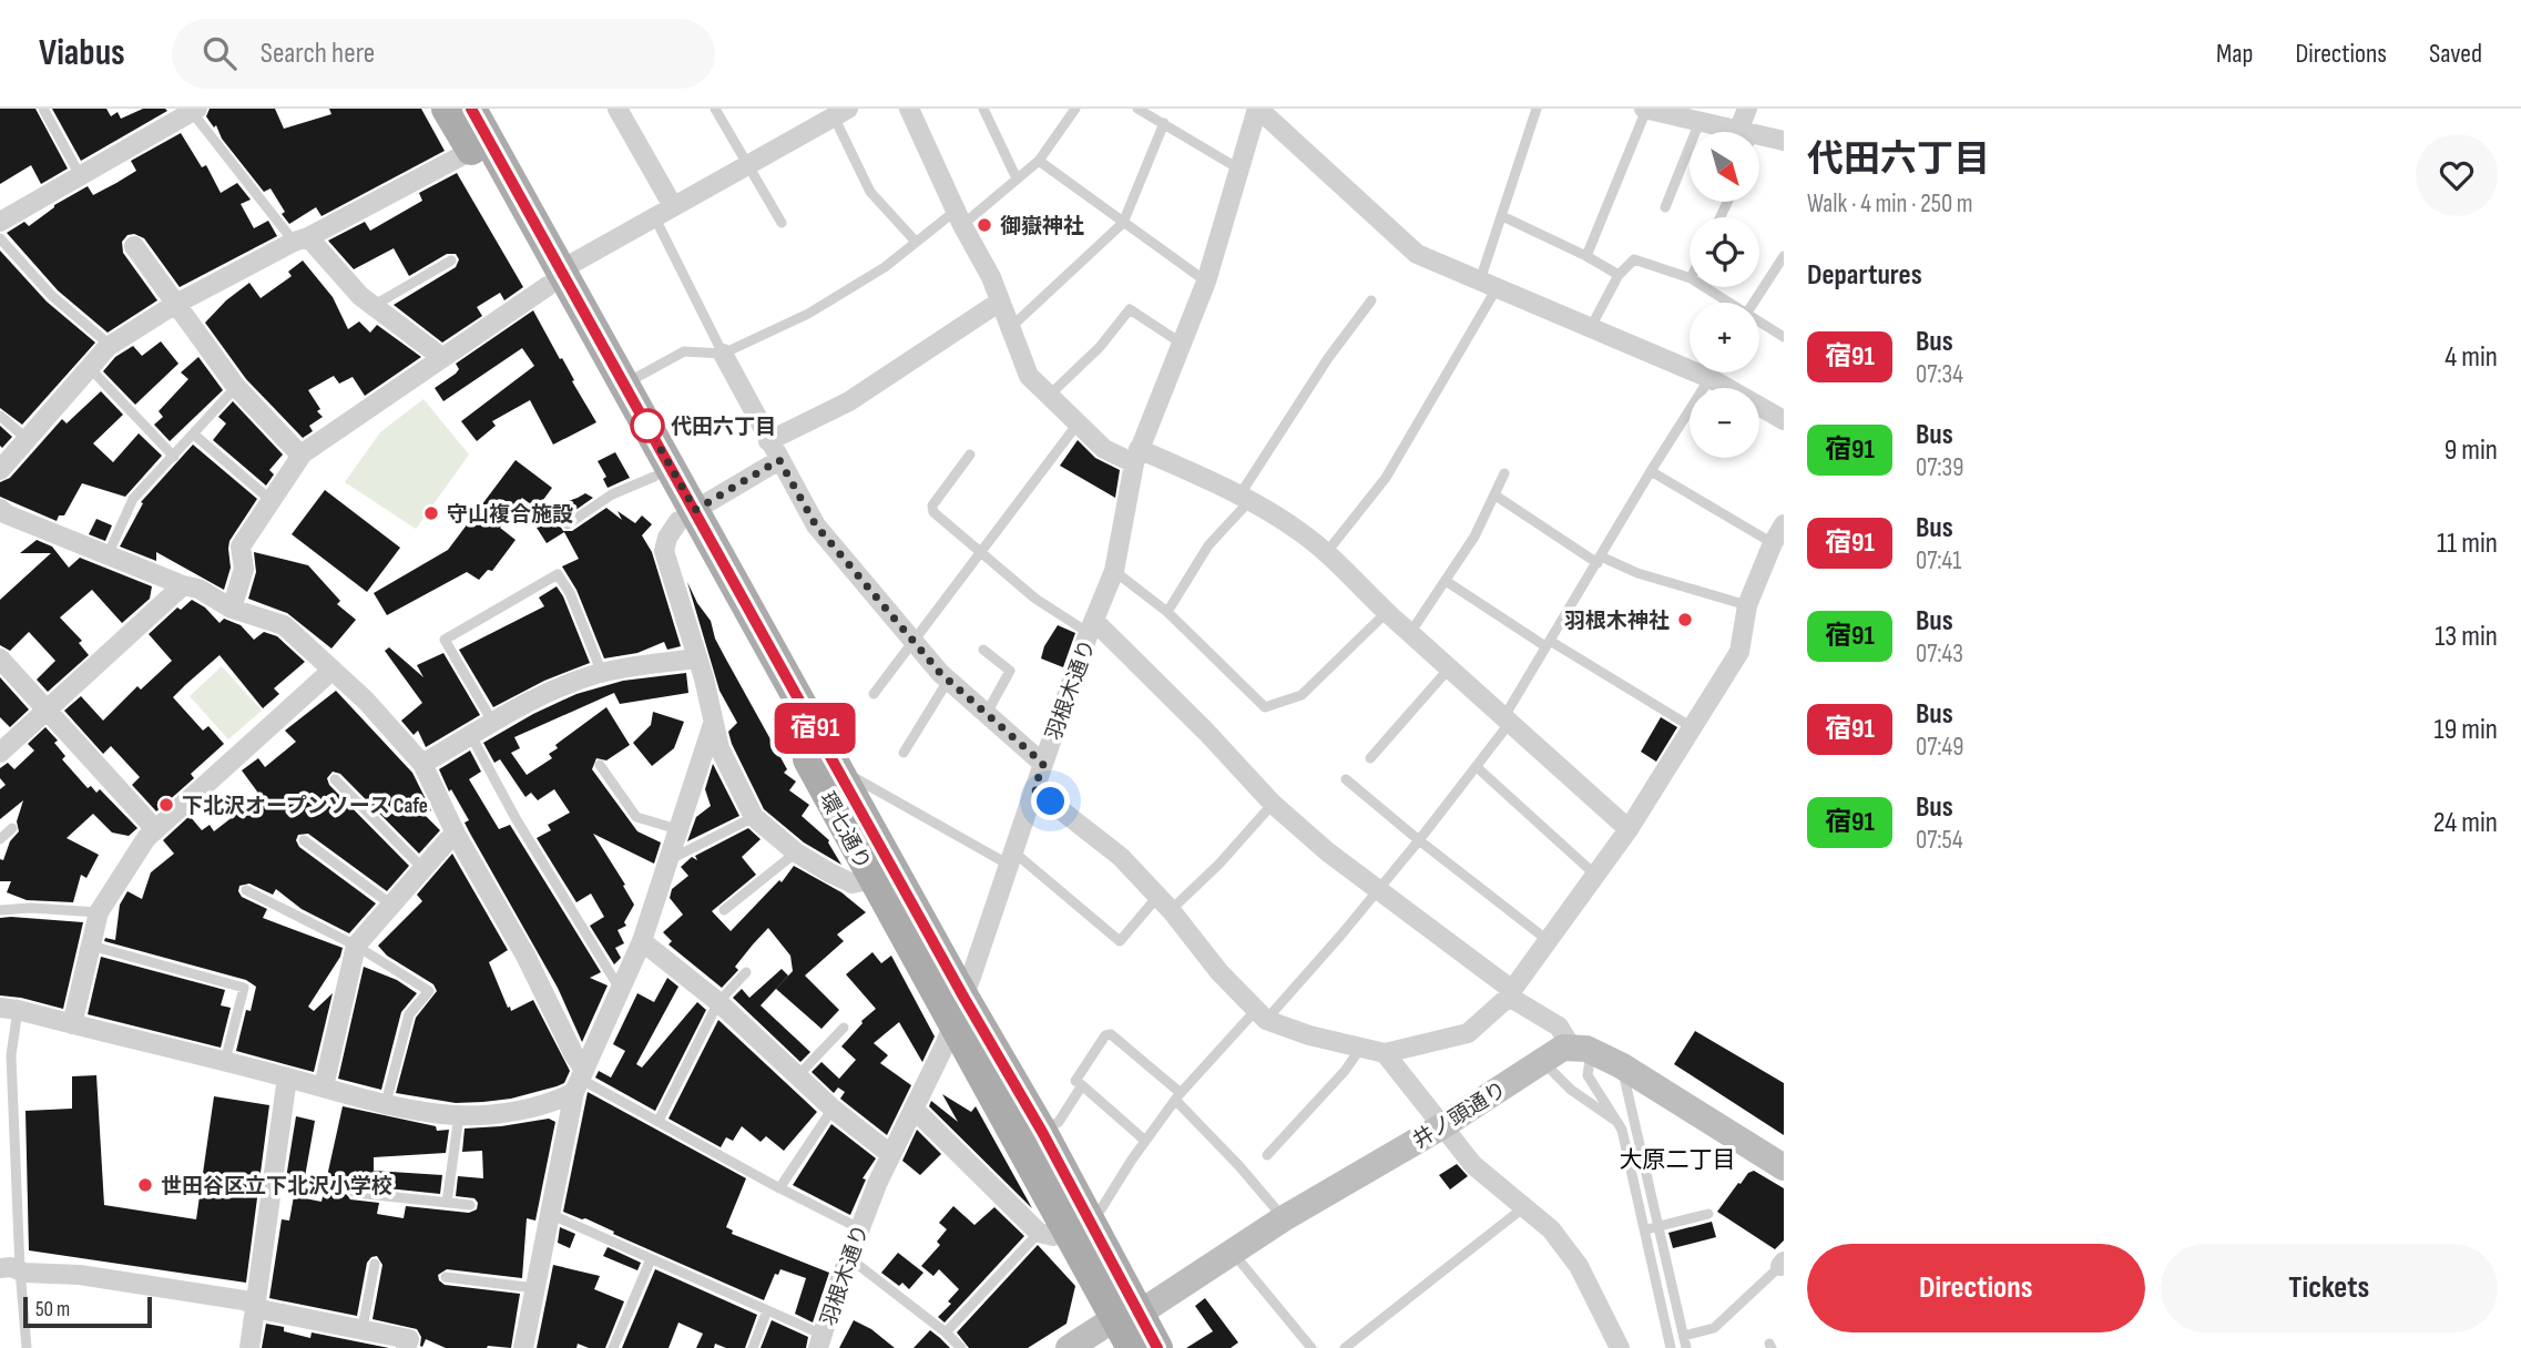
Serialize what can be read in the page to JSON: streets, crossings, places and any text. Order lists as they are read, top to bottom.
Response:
{
  "streets": {
    "main road": ["環七通り", "井ノ頭通り"],
    "street": ["羽根木通り"]
  },
  "crossings": [
    ["羽根木通り", "環七通り"],
    ["環七通り", "井ノ頭通り"]
  ],
  "districts": ["大原二丁目"],
  "places": [
    "御嶽神社",
    "代田六丁目",
    "守山複合施設",
    "羽根木神社",
    "下北沢オープンソース Cafe",
    "世田谷区立下北沢小学校"
  ],
  "lines": ["bus line 宿91"],
  "scale_bar": "50 m",
  "north": "bottom right",
  "page": {
    "header": "Viabus",
    "search": "Search here",
    "nav": ["Map", "Directions", "Saved"],
    "on_map": "宿91",
    "heading": [
      ["代田六丁目", "Walk · 4 min · 250 m"],
      "Departures"
    ],
    "map_buttons": ["+", "−"],
    "list": [
      {
        "mark": "宿91",
        "name": "Bus",
        "note": "07:34",
        "value": "4 min"
      },
      {
        "mark": "宿91",
        "name": "Bus",
        "note": "07:39",
        "value": "9 min"
      },
      {
        "mark": "宿91",
        "name": "Bus",
        "note": "07:41",
        "value": "11 min"
      },
      {
        "mark": "宿91",
        "name": "Bus",
        "note": "07:43",
        "value": "13 min"
      },
      {
        "mark": "宿91",
        "name": "Bus",
        "note": "07:49",
        "value": "19 min"
      },
      {
        "mark": "宿91",
        "name": "Bus",
        "note": "07:54",
        "value": "24 min"
      }
    ],
    "buttons": ["Directions", "Tickets"],
    "scale": "50 m"
  }
}
